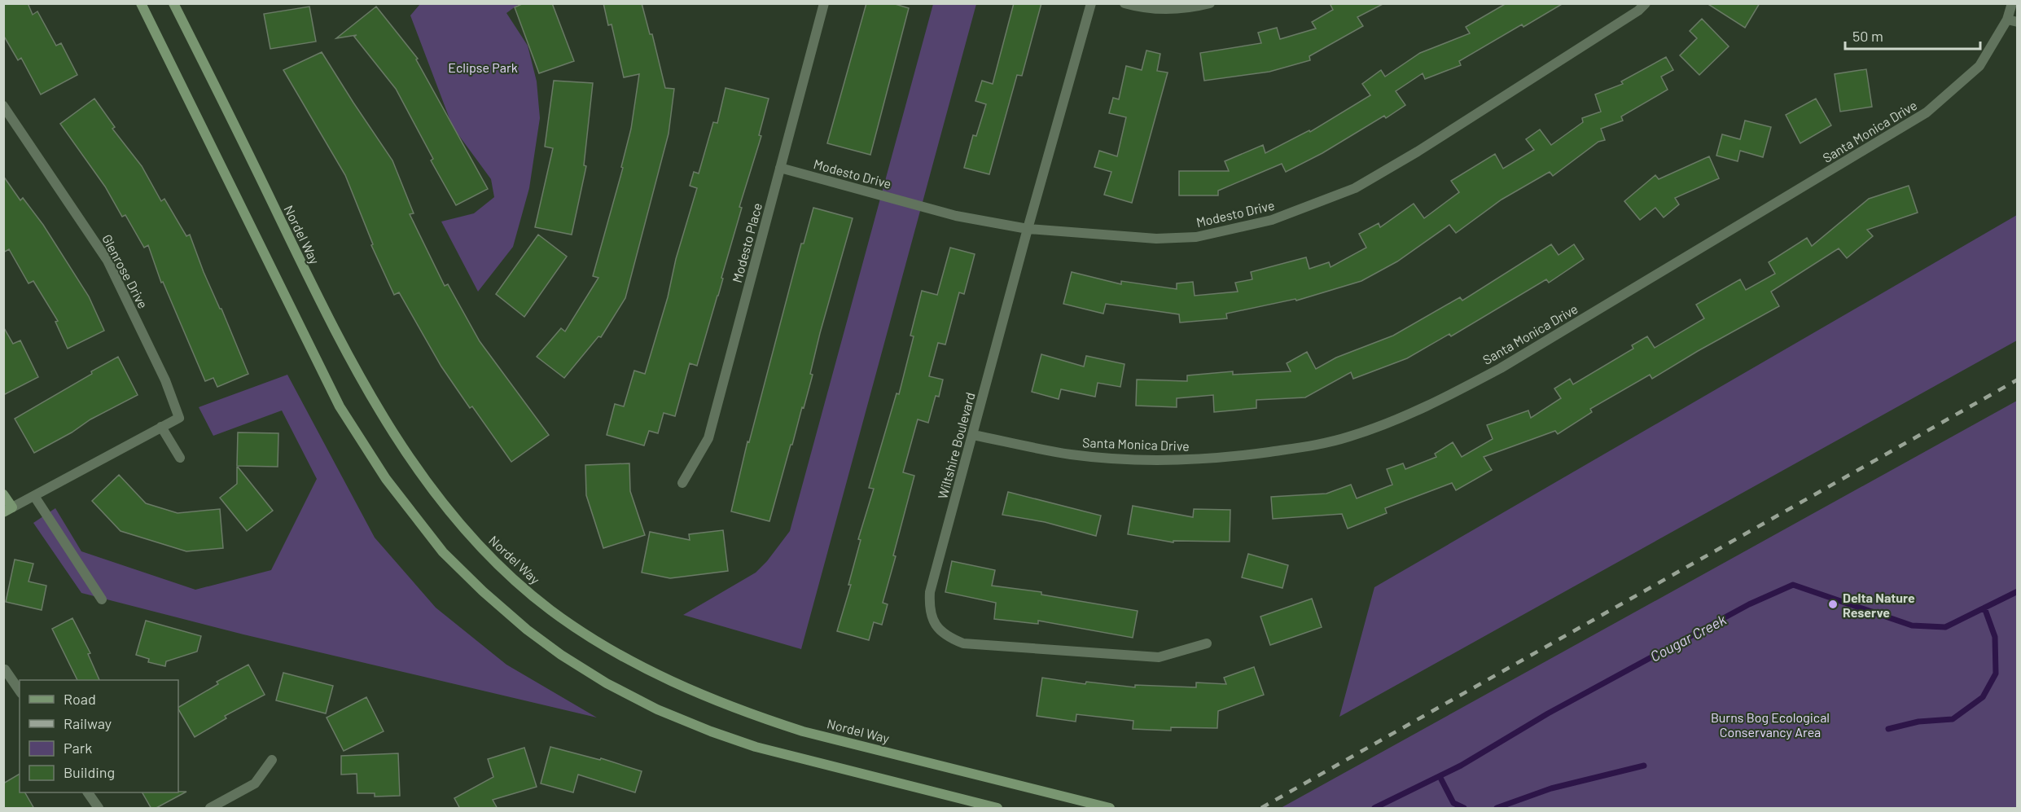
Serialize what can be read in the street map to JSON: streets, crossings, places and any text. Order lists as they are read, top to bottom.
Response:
{
  "streets": {
    "main road": ["Nordel Way"],
    "street": [
      "Santa Monica Drive",
      "Modesto Drive",
      "Modesto Place",
      "Glenrose Drive",
      "Wiltshire Boulevard"
    ]
  },
  "crossings": [
    ["Santa Monica Drive", "Wiltshire Boulevard"],
    ["Modesto Drive", "Modesto Place"],
    ["Modesto Drive", "Wiltshire Boulevard"]
  ],
  "water": ["Cougar Creek"],
  "parks": ["Eclipse Park", "Burns Bog Ecological Conservancy Area"],
  "places": ["Delta Nature Reserve"],
  "legend": [
    "Road",
    "Railway",
    "Park",
    "Building"
  ],
  "scale_bar": "50 m"
}
